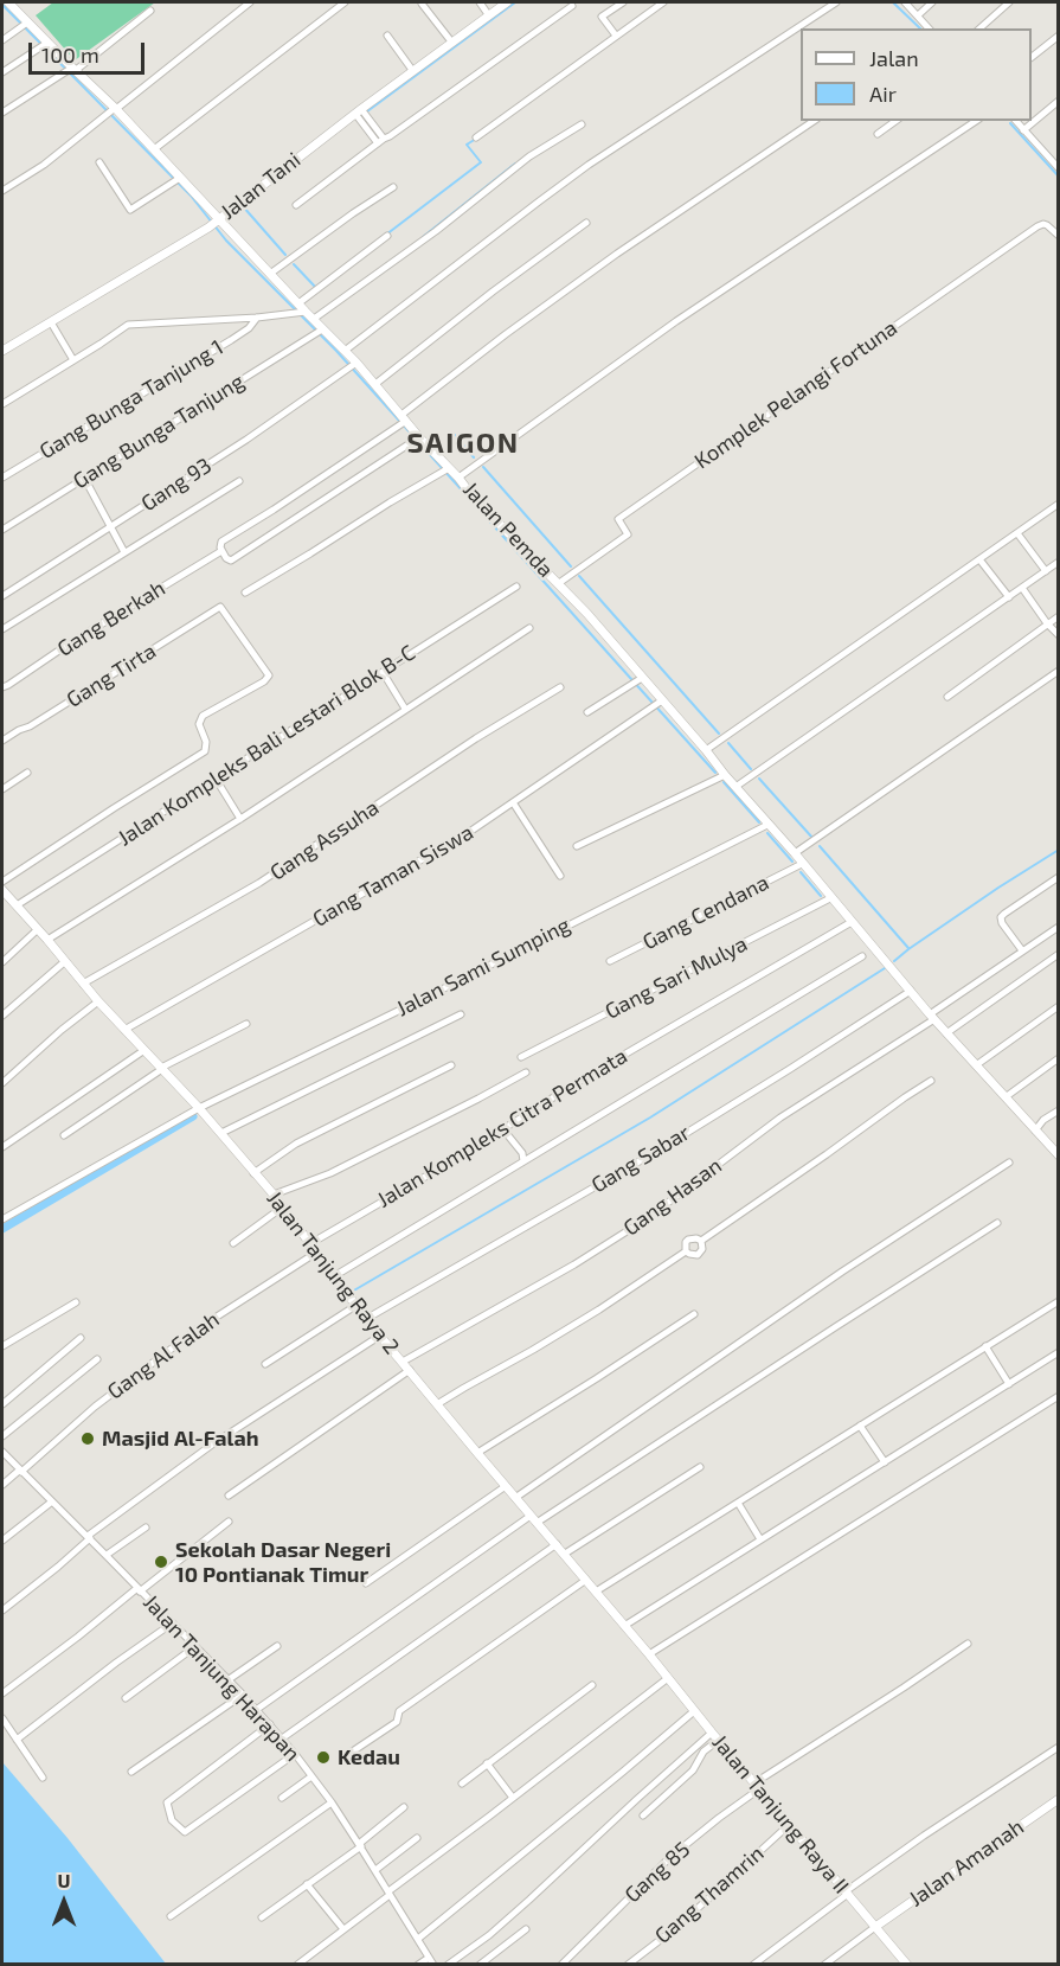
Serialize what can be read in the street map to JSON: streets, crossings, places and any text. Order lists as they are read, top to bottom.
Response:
{
  "streets": {
    "street": [
      "Jalan Tani",
      "Komplek Pelangi Fortuna",
      "Gang Bunga Tanjung 1",
      "Gang Bunga Tanjung",
      "Gang 93",
      "Jalan Pemda",
      "Gang Berkah",
      "Gang Tirta",
      "Jalan Kompleks Bali Lestari Blok B-C",
      "Gang Assuha",
      "Gang Taman Siswa",
      "Gang Cendana",
      "Jalan Sami Sumping",
      "Gang Sari Mulya",
      "Jalan Kompleks Citra Permata",
      "Gang Sabar",
      "Gang Hasan",
      "Jalan Tanjung Raya 2",
      "Gang Al Falah",
      "Jalan Tanjung Harapan",
      "Jalan Tanjung Raya II",
      "Jalan Amanah",
      "Gang 85",
      "Gang Thamrin"
    ]
  },
  "crossings": [
    ["Jalan Tani", "Jalan Pemda"],
    ["Komplek Pelangi Fortuna", "Jalan Pemda"],
    ["Gang Bunga Tanjung", "Jalan Pemda"],
    ["Gang 93", "Jalan Pemda"],
    ["Jalan Pemda", "Gang Berkah"],
    ["Jalan Pemda", "Gang Taman Siswa"],
    ["Jalan Pemda", "Gang Cendana"],
    ["Jalan Pemda", "Jalan Sami Sumping"],
    ["Jalan Pemda", "Gang Sari Mulya"],
    ["Jalan Pemda", "Jalan Kompleks Citra Permata"],
    ["Jalan Pemda", "Gang Sabar"],
    ["Jalan Pemda", "Gang Hasan"],
    ["Jalan Kompleks Bali Lestari Blok B-C", "Jalan Tanjung Raya 2"],
    ["Gang Assuha", "Jalan Tanjung Raya 2"],
    ["Gang Taman Siswa", "Jalan Tanjung Raya 2"],
    ["Jalan Sami Sumping", "Jalan Tanjung Raya 2"],
    ["Jalan Kompleks Citra Permata", "Jalan Tanjung Raya 2"],
    ["Gang Sabar", "Jalan Tanjung Raya 2"],
    ["Gang Hasan", "Jalan Tanjung Raya 2"],
    ["Jalan Tanjung Raya 2", "Gang Al Falah"],
    ["Jalan Tanjung Raya 2", "Jalan Tanjung Raya II"],
    ["Gang Al Falah", "Jalan Tanjung Harapan"],
    ["Jalan Tanjung Raya II", "Jalan Amanah"],
    ["Jalan Tanjung Raya II", "Gang 85"],
    ["Jalan Tanjung Raya II", "Gang Thamrin"]
  ],
  "districts": ["SAIGON"],
  "places": ["Masjid Al-Falah", "Sekolah Dasar Negeri 10 Pontianak Timur", "Kedau"],
  "legend": ["Jalan", "Air"],
  "scale_bar": "100 m",
  "north": "top"
}
